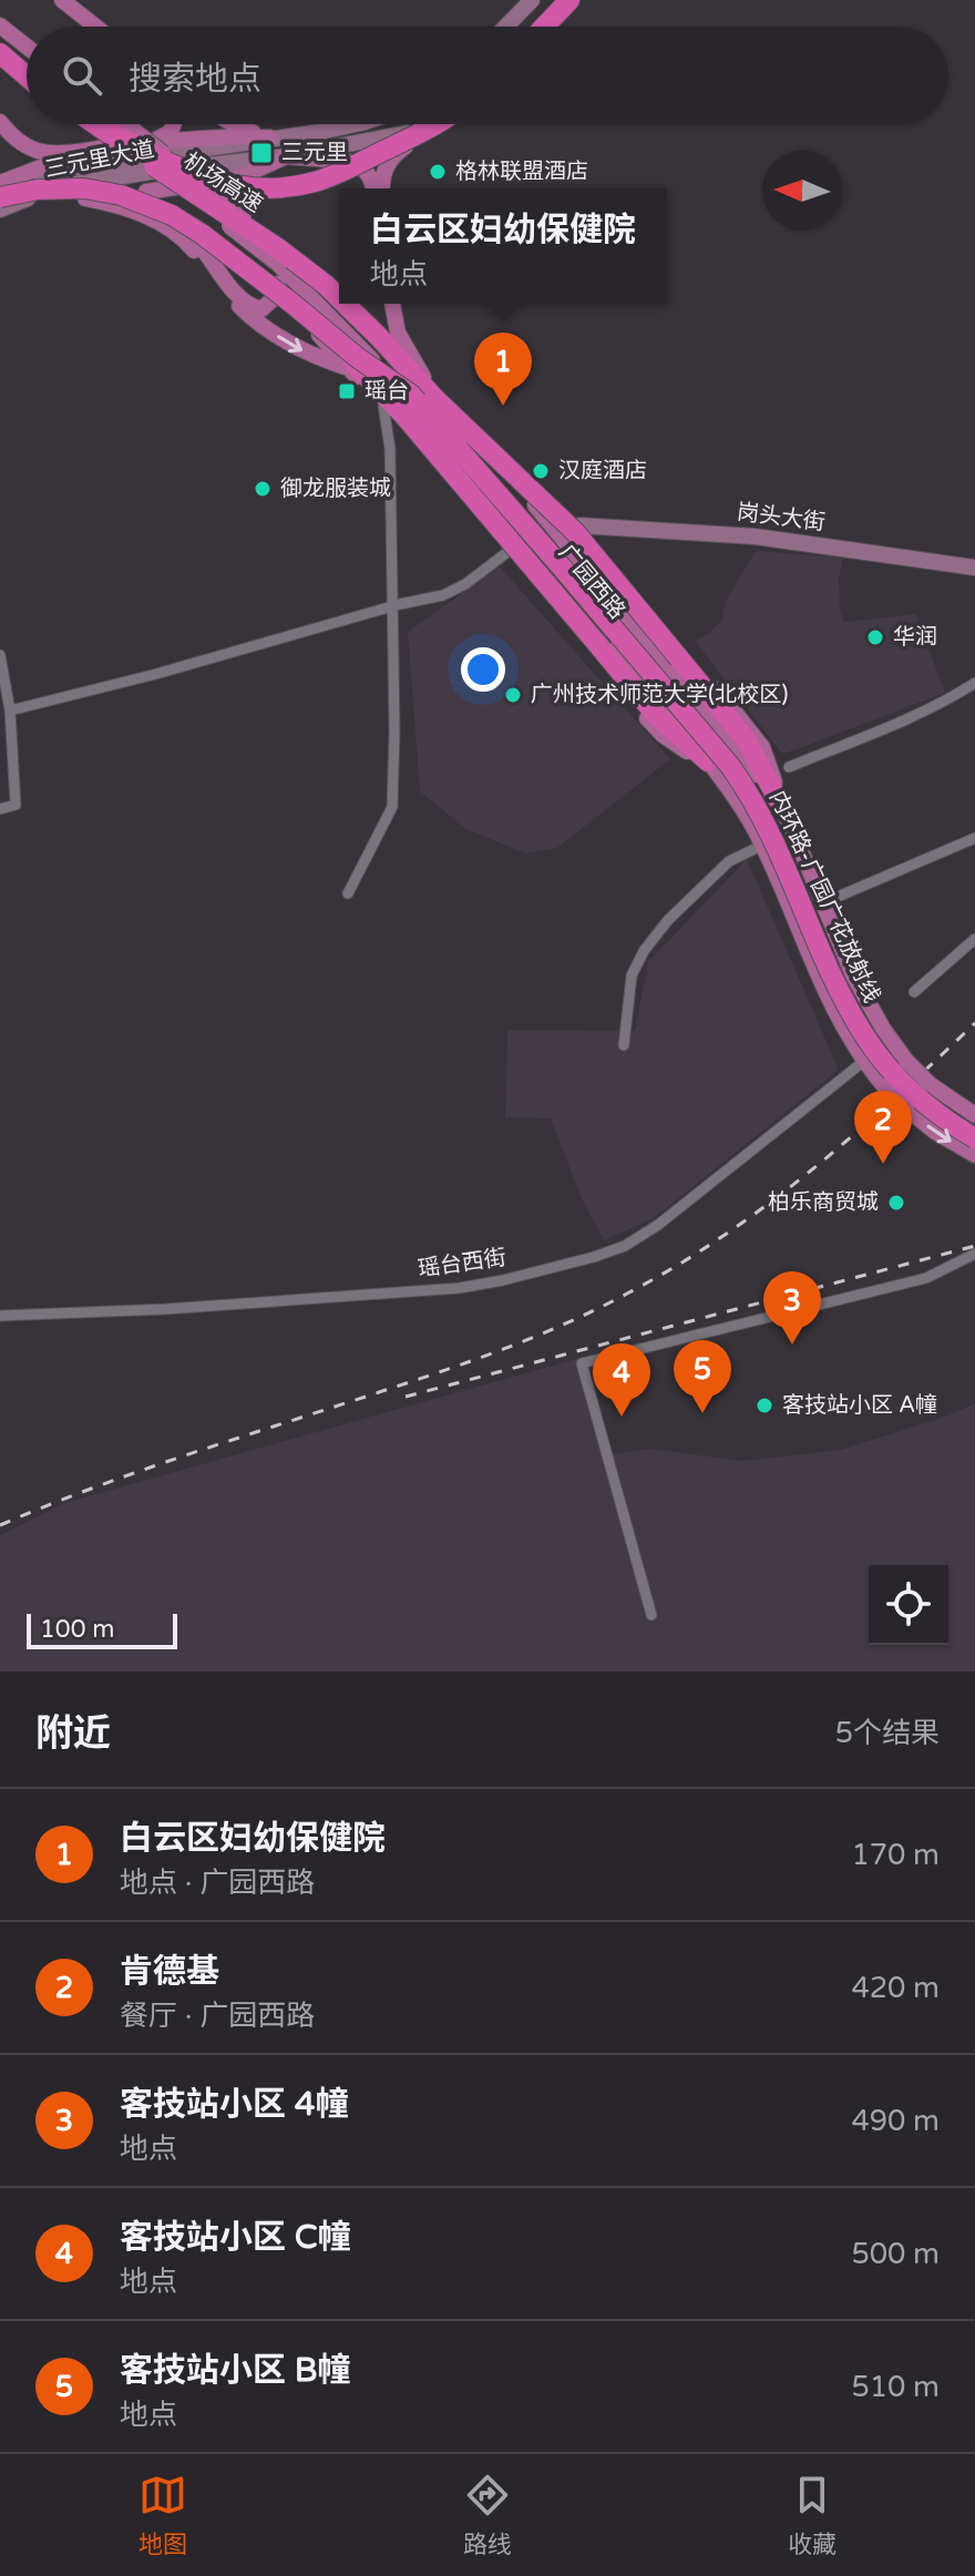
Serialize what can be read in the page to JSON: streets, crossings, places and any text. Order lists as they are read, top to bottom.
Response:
{
  "streets": {
    "highway": ["机场高速", "内环路-广园广花放射线"],
    "main road": ["三元里大道", "岗头大街", "广园西路"],
    "street": ["瑶台西街"]
  },
  "crossings": [
    ["机场高速", "广园西路"],
    ["机场高速", "内环路-广园广花放射线"],
    ["广园西路", "内环路-广园广花放射线"],
    ["广园西路", "瑶台西街"]
  ],
  "places": {
    "transit": ["三元里", "瑶台"],
    "other": [
      "格林联盟酒店",
      "汉庭酒店",
      "御龙服装城",
      "华润",
      "广州技术师范大学(北校区)",
      "柏乐商贸城",
      "客技站小区 A幢"
    ]
  },
  "scale_bar": "100 m",
  "north": "left",
  "page": {
    "search": "搜索地点",
    "popup": ["白云区妇幼保健院", "地点"],
    "pins": [
      "1",
      "2",
      "3",
      "5",
      "4"
    ],
    "scale": "100 m",
    "heading": ["附近", "5个结果"],
    "list": [
      {
        "mark": "1",
        "name": "白云区妇幼保健院",
        "note": "地点 · 广园西路",
        "value": "170 m"
      },
      {
        "mark": "2",
        "name": "肯德基",
        "note": "餐厅 · 广园西路",
        "value": "420 m"
      },
      {
        "mark": "3",
        "name": "客技站小区 4幢",
        "note": "地点",
        "value": "490 m"
      },
      {
        "mark": "4",
        "name": "客技站小区 C幢",
        "note": "地点",
        "value": "500 m"
      },
      {
        "mark": "5",
        "name": "客技站小区 B幢",
        "note": "地点",
        "value": "510 m"
      }
    ],
    "nav": ["地图", "路线", "收藏"]
  }
}
